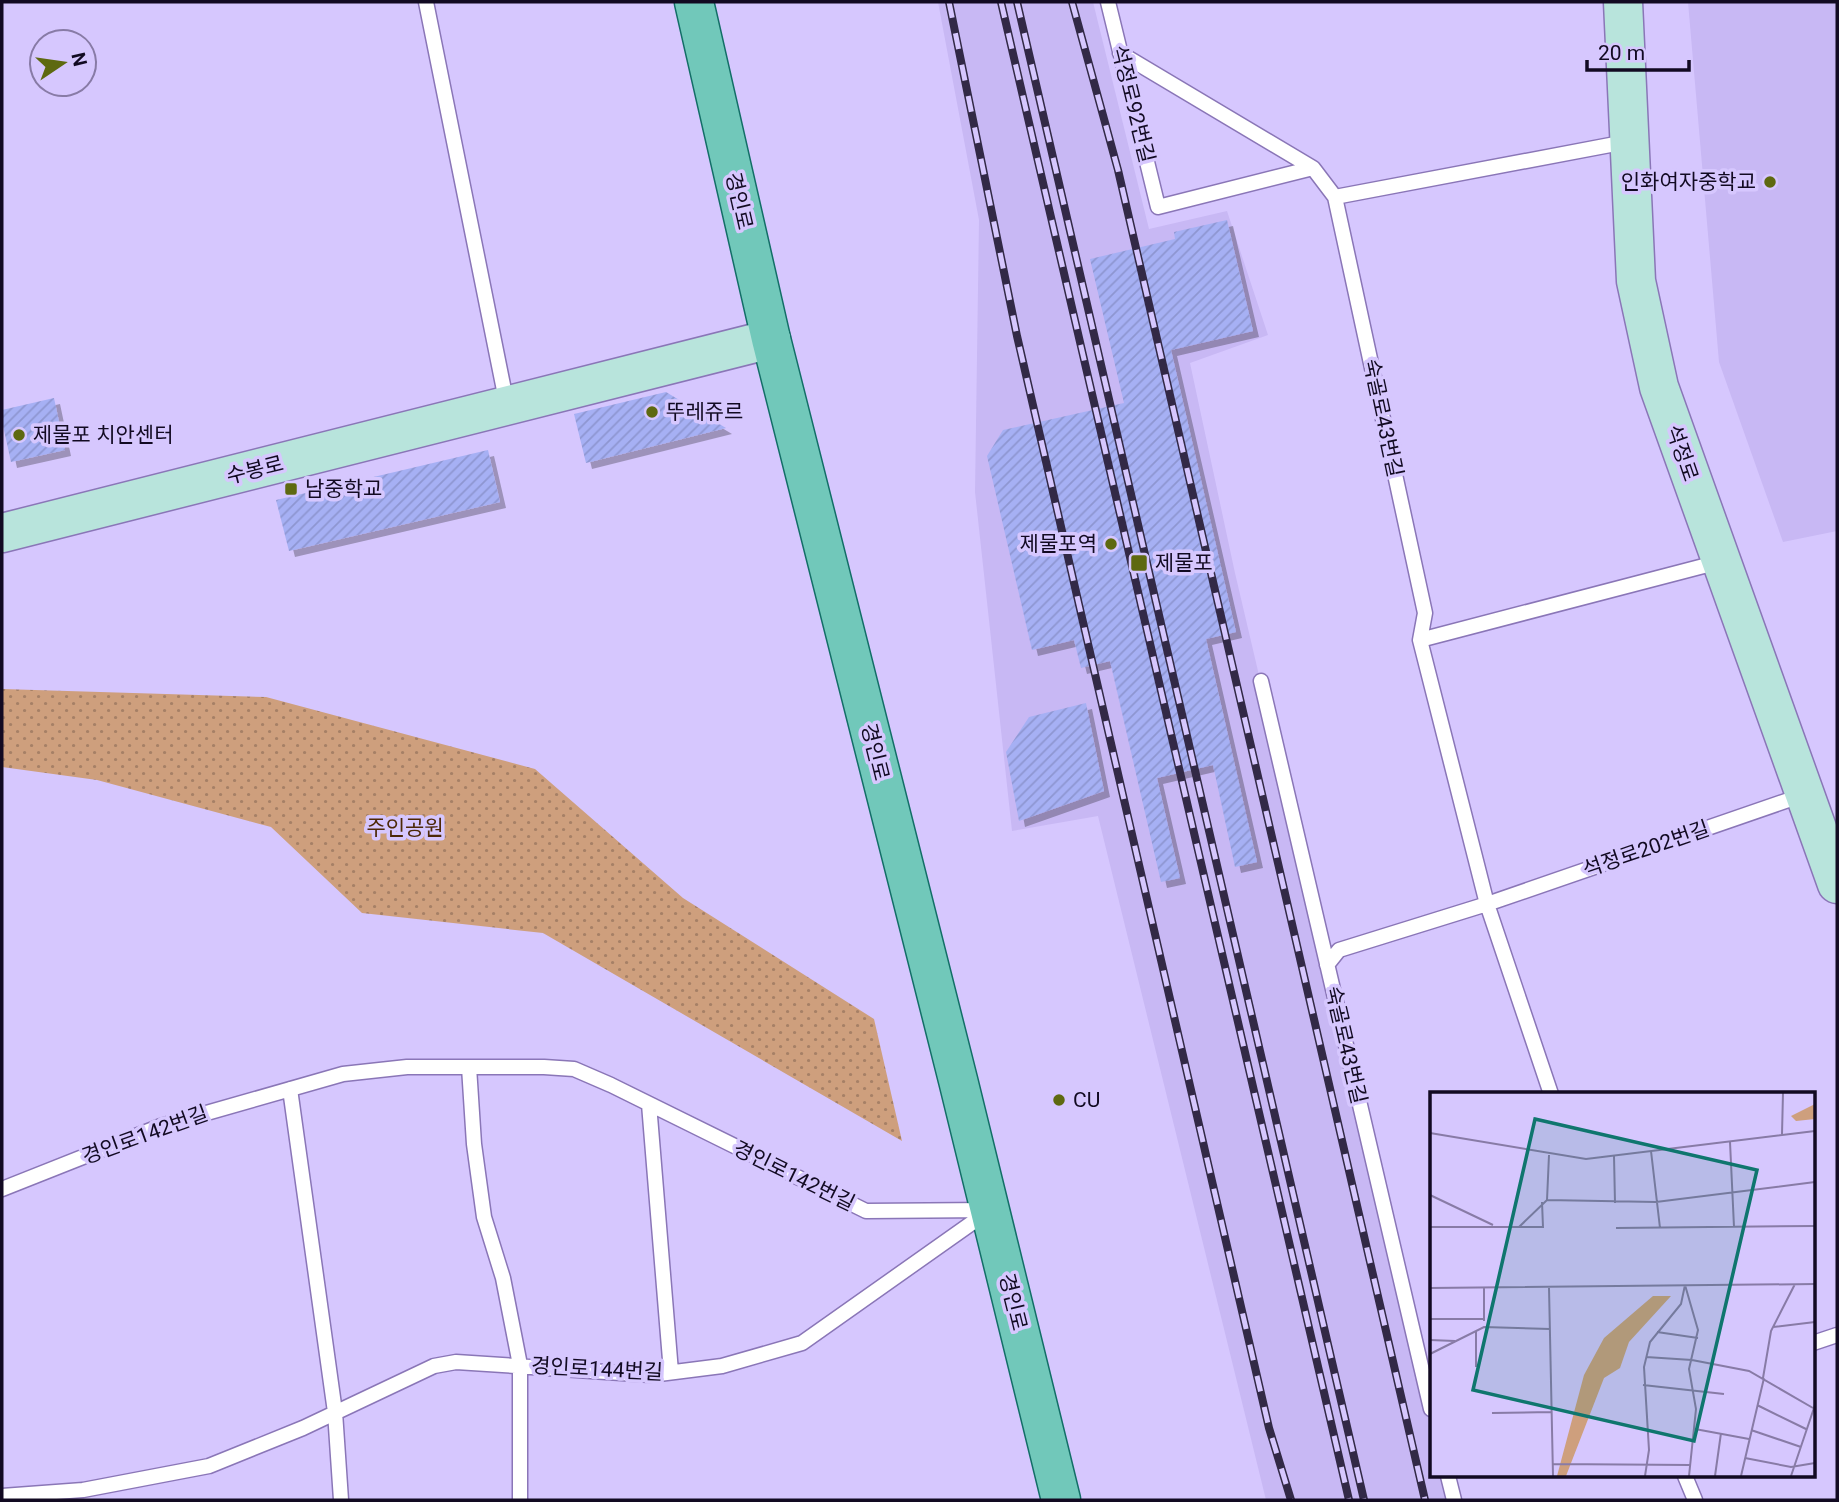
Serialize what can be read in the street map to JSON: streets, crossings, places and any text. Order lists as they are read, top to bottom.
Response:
{
  "streets": {
    "main road": ["경인로", "석정로", "수봉로"],
    "lane": [
      "석정로92번길",
      "숙골로43번길",
      "석정로202번길",
      "경인로142번길",
      "경인로144번길"
    ]
  },
  "crossings": [
    ["경인로", "수봉로"],
    ["경인로", "경인로142번길"],
    ["경인로", "경인로144번길"],
    ["숙골로43번길", "석정로202번길"],
    ["석정로", "석정로202번길"],
    ["경인로142번길", "경인로144번길"]
  ],
  "parks": ["주인공원"],
  "places": {
    "other": [
      "인화여자중학교",
      "뚜레쥬르",
      "제물포 치안센터",
      "제물포역",
      "CU"
    ],
    "transit": ["남중학교", "제물포"]
  },
  "scale_bar": "20 m",
  "north": "right"
}
